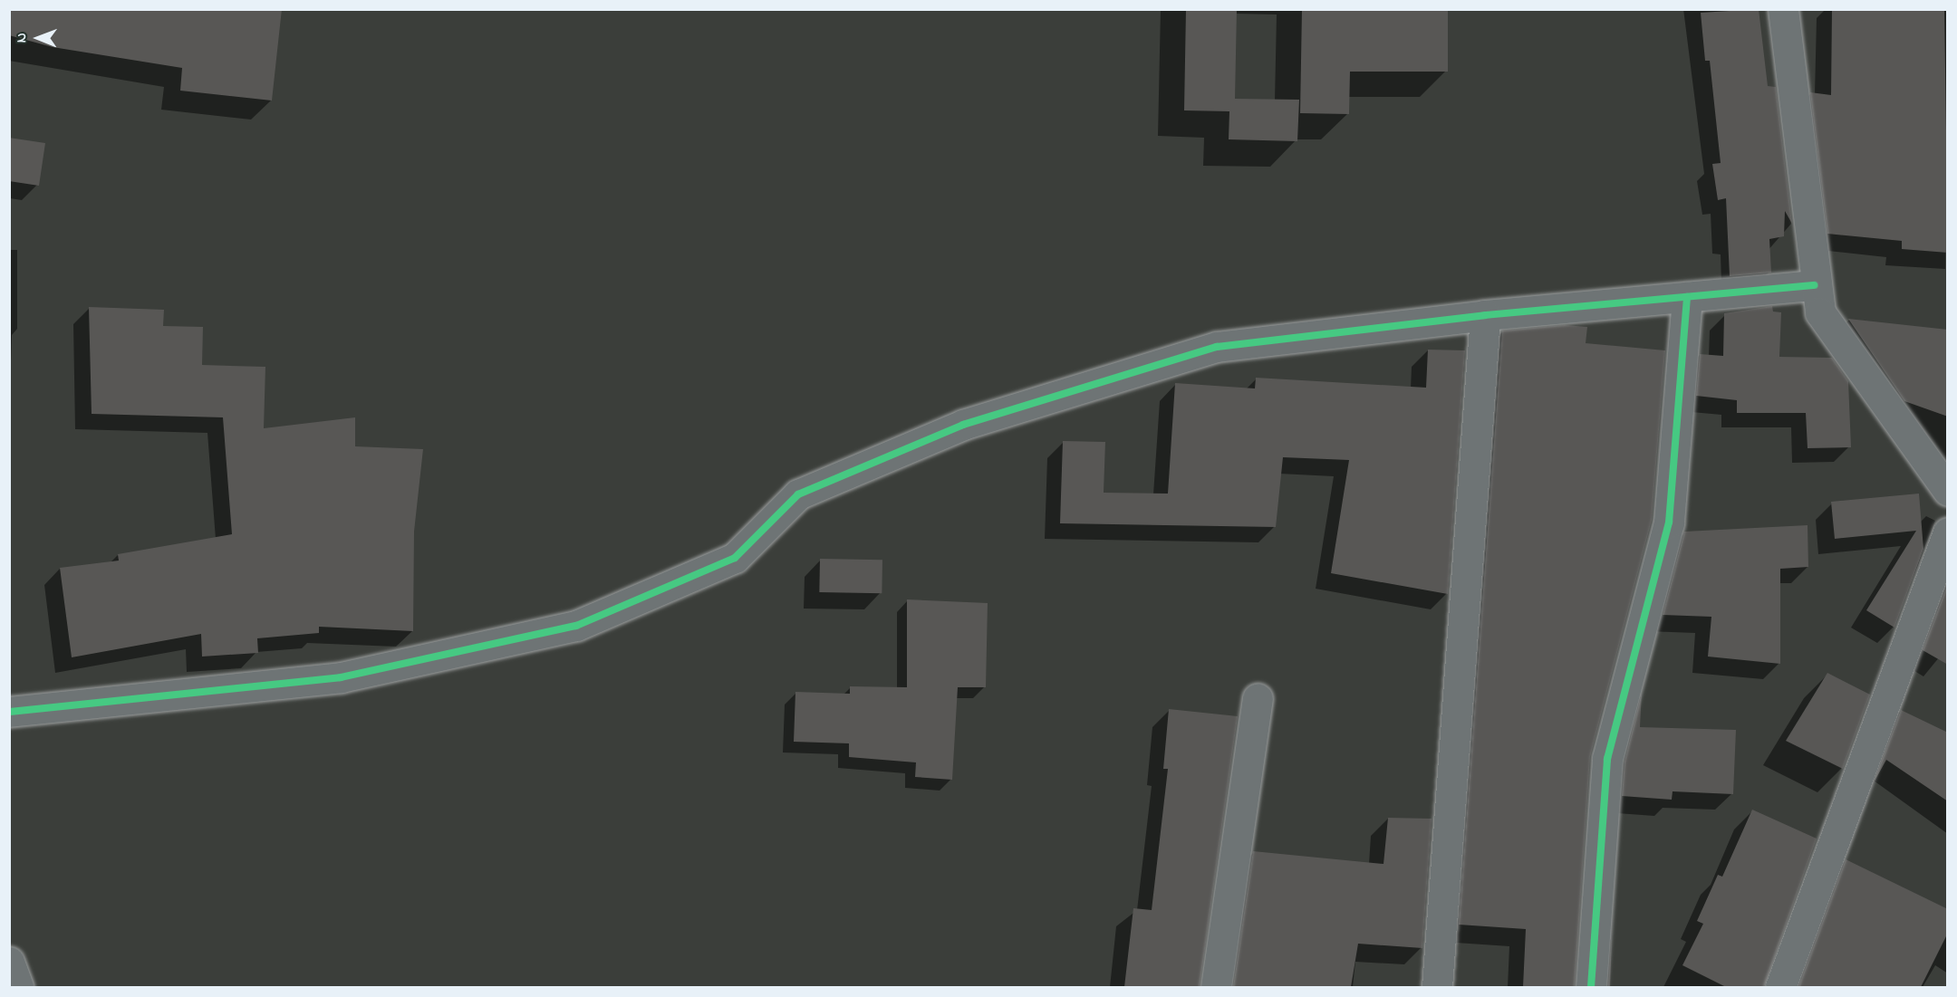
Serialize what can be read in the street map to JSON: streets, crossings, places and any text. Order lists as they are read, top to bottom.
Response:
{
  "north": "left"
}
